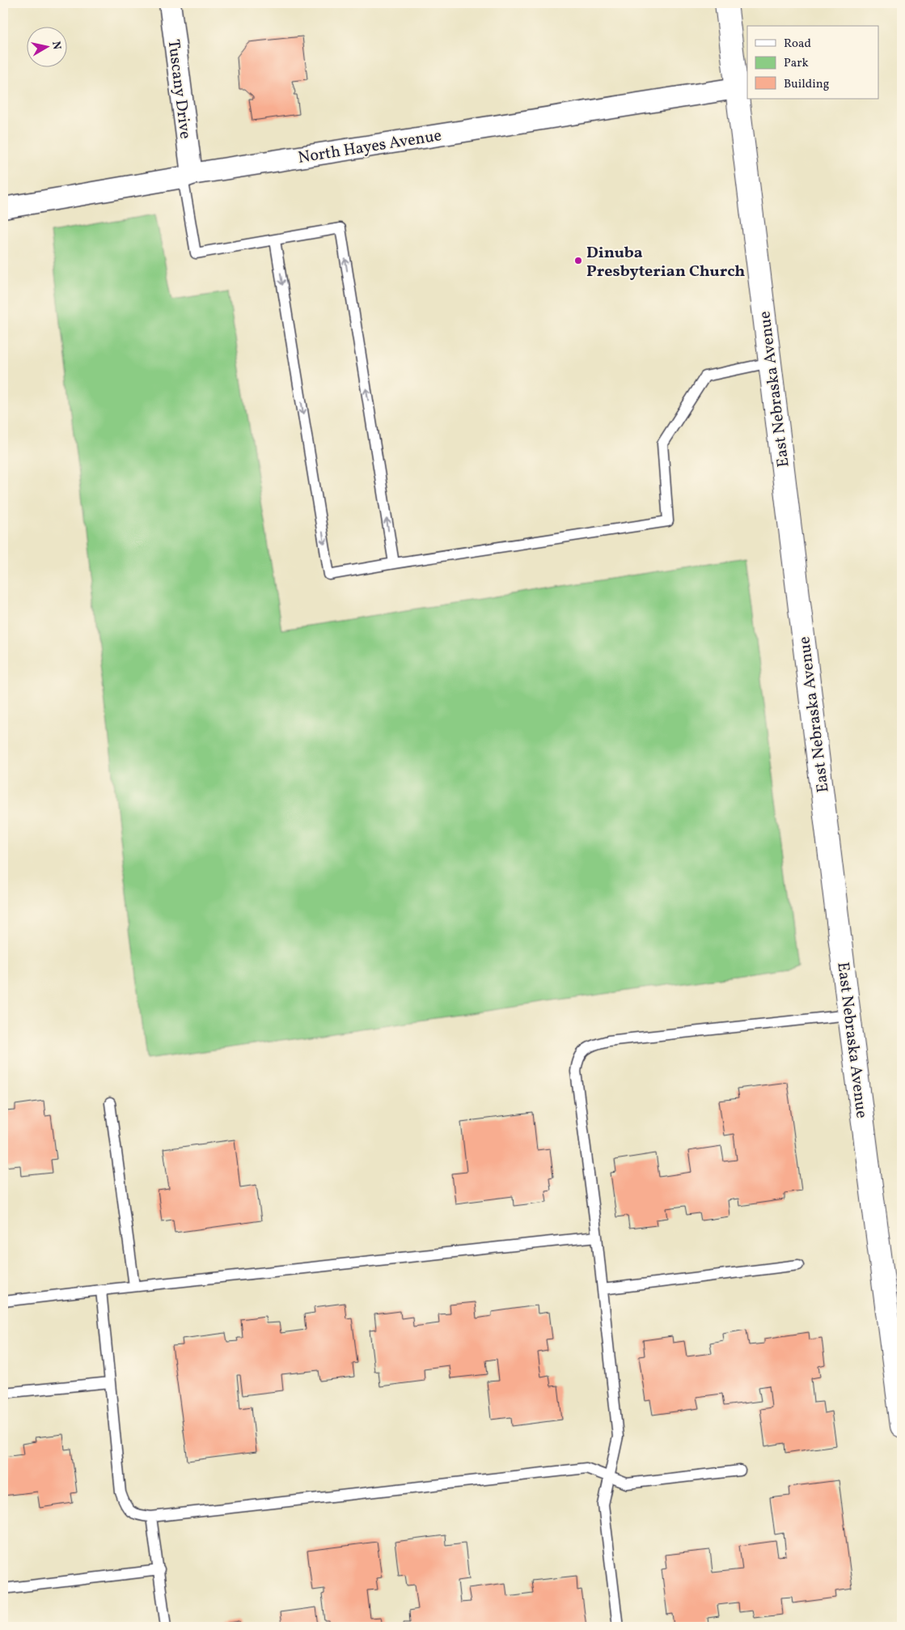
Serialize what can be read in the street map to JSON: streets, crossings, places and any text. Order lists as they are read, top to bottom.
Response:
{
  "streets": {
    "street": ["Tuscany Drive", "North Hayes Avenue", "East Nebraska Avenue"]
  },
  "crossings": [
    ["Tuscany Drive", "North Hayes Avenue"],
    ["North Hayes Avenue", "East Nebraska Avenue"]
  ],
  "places": ["Dinuba Presbyterian Church"],
  "legend": ["Road", "Park", "Building"],
  "north": "right"
}
